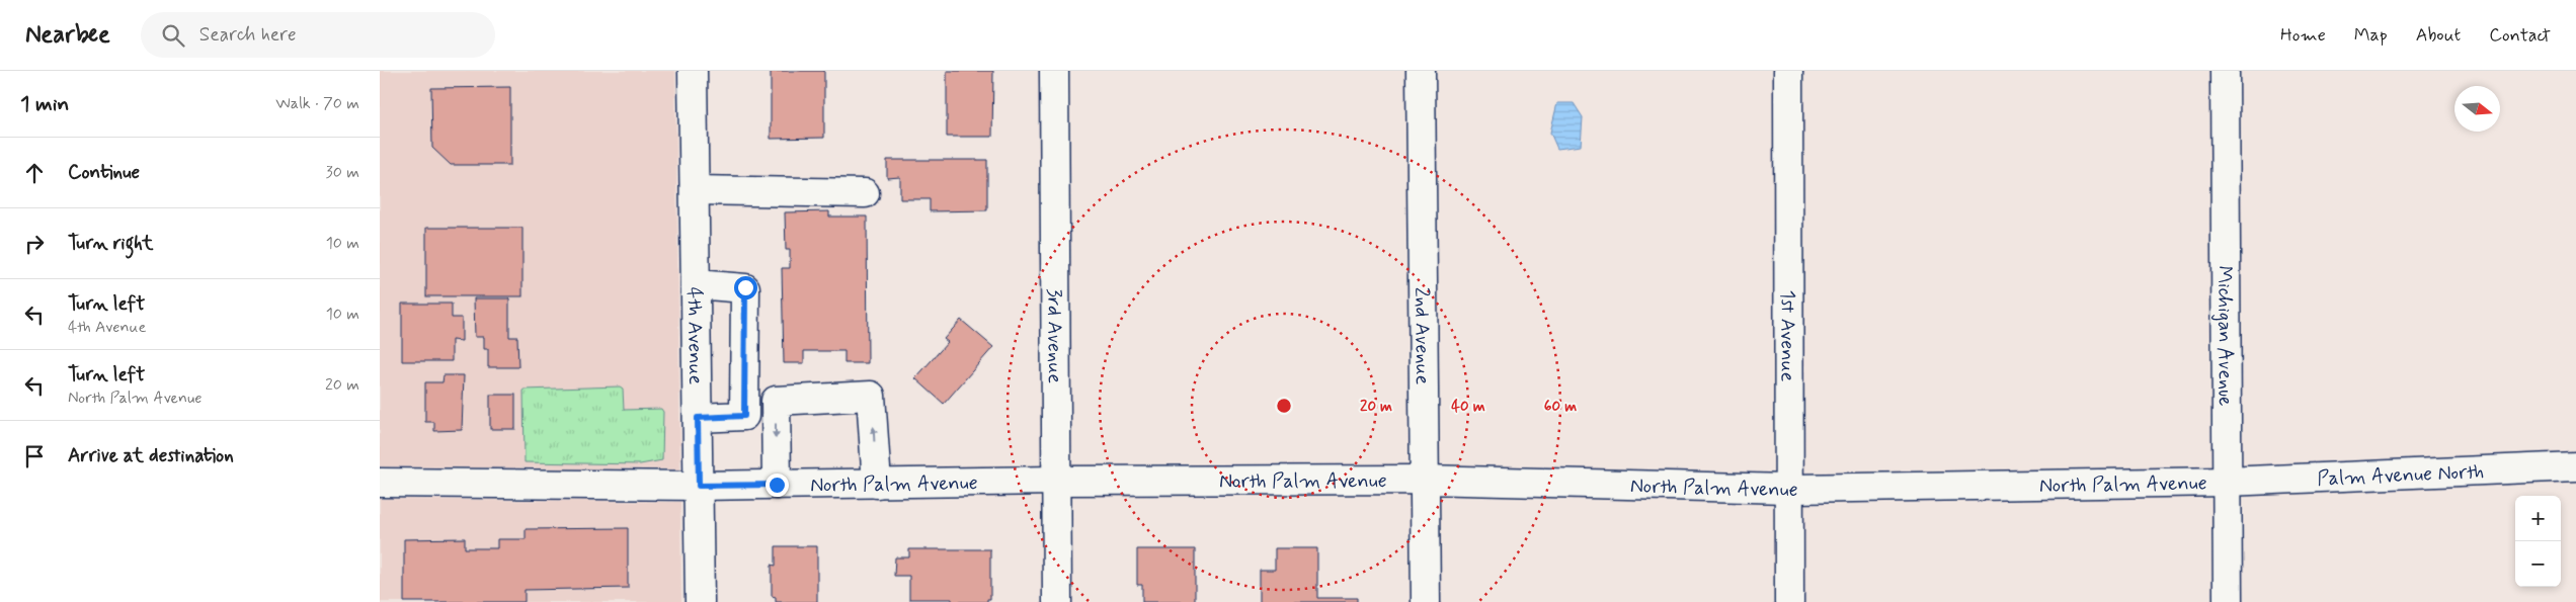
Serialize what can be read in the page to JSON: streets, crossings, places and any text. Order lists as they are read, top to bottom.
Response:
{
  "streets": {
    "street": [
      "4th Avenue",
      "3rd Avenue",
      "2nd Avenue",
      "1st Avenue",
      "Michigan Avenue",
      "Palm Avenue North",
      "North Palm Avenue"
    ]
  },
  "crossings": [
    ["4th Avenue", "North Palm Avenue"],
    ["3rd Avenue", "North Palm Avenue"],
    ["2nd Avenue", "North Palm Avenue"],
    ["1st Avenue", "North Palm Avenue"],
    ["Michigan Avenue", "Palm Avenue North"],
    ["Michigan Avenue", "North Palm Avenue"],
    ["Palm Avenue North", "North Palm Avenue"]
  ],
  "north": "right",
  "page": {
    "header": "Nearbee",
    "search": "Search here",
    "nav": [
      "Home",
      "Map",
      "About",
      "Contact"
    ],
    "heading": ["1 min", "Walk · 70 m"],
    "list": [
      ["Continue", "30 m"],
      ["Turn right", "10 m"],
      ["Turn left", "4th Avenue", "10 m"],
      ["Turn left", "North Palm Avenue", "20 m"],
      "Arrive at destination"
    ],
    "map_buttons": ["+", "−"]
  },
  "rings": ["20 m", "40 m", "60 m"]
}
